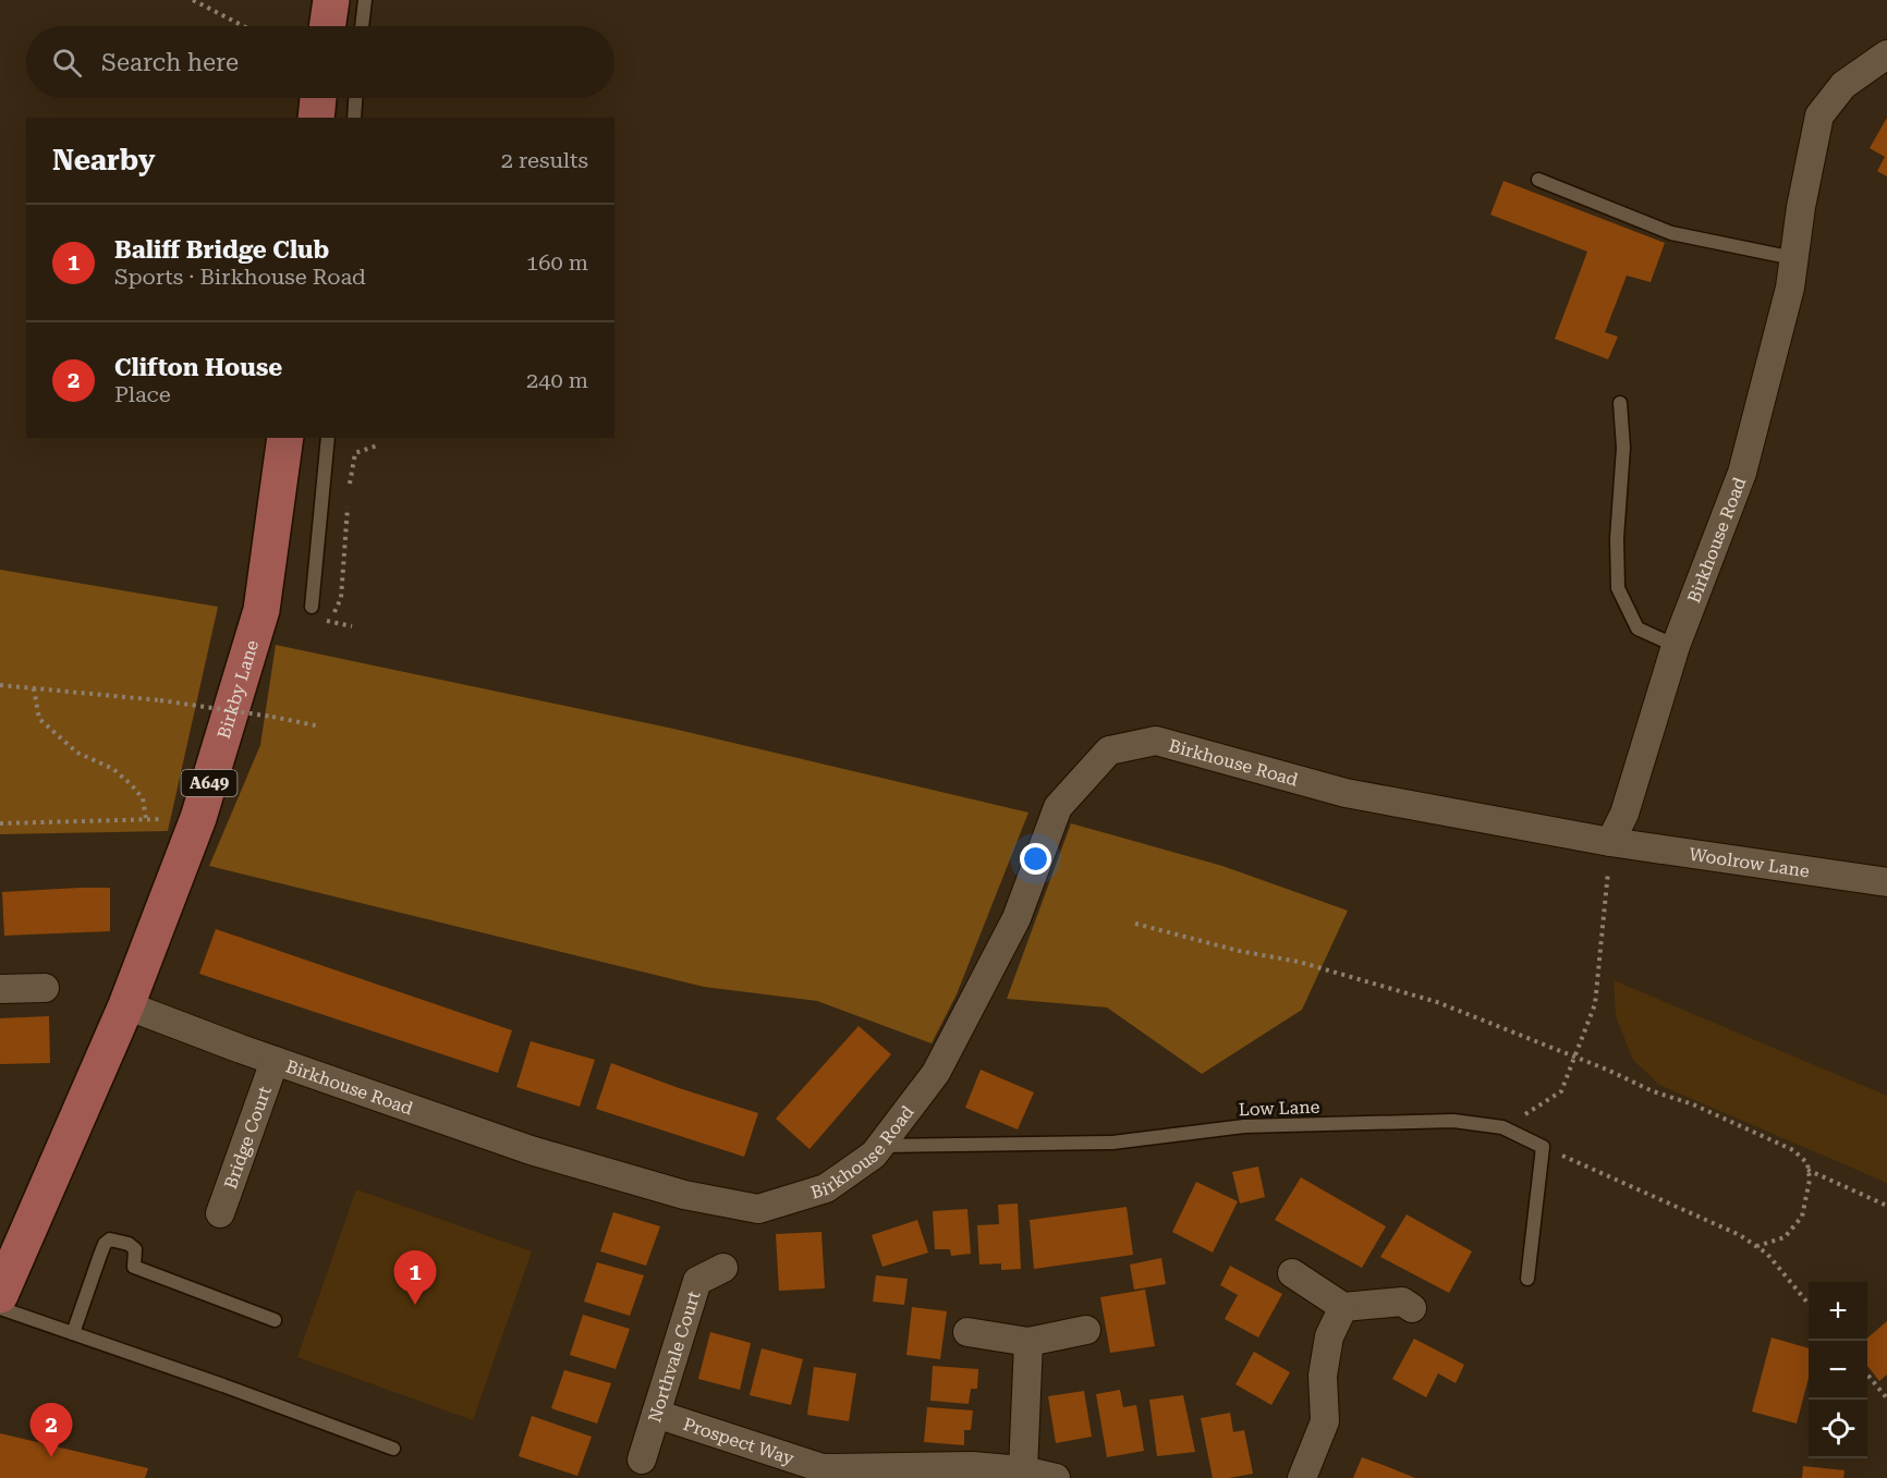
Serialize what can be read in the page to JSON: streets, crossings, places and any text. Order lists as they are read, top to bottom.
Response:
{
  "streets": {
    "main road": ["Birkby Lane", "A649"],
    "street": [
      "Birkhouse Road",
      "Woolrow Lane",
      "Bridge Court",
      "Northvale Court",
      "Prospect Way"
    ],
    "lane": ["Low Lane"]
  },
  "crossings": [
    ["Birkhouse Road", "Birkby Lane"],
    ["Birkhouse Road", "A649"],
    ["Birkhouse Road", "Woolrow Lane"],
    ["Birkhouse Road", "Low Lane"],
    ["Birkhouse Road", "Bridge Court"],
    ["Birkby Lane", "A649"],
    ["Northvale Court", "Prospect Way"]
  ],
  "page": {
    "search": "Search here",
    "heading": ["Nearby", "2 results"],
    "list": [
      {
        "mark": "1",
        "name": "Baliff Bridge Club",
        "note": "Sports · Birkhouse Road",
        "value": "160 m"
      },
      {
        "mark": "2",
        "name": "Clifton House",
        "note": "Place",
        "value": "240 m"
      }
    ],
    "pins": ["1", "2"],
    "map_buttons": ["+", "−"]
  }
}
